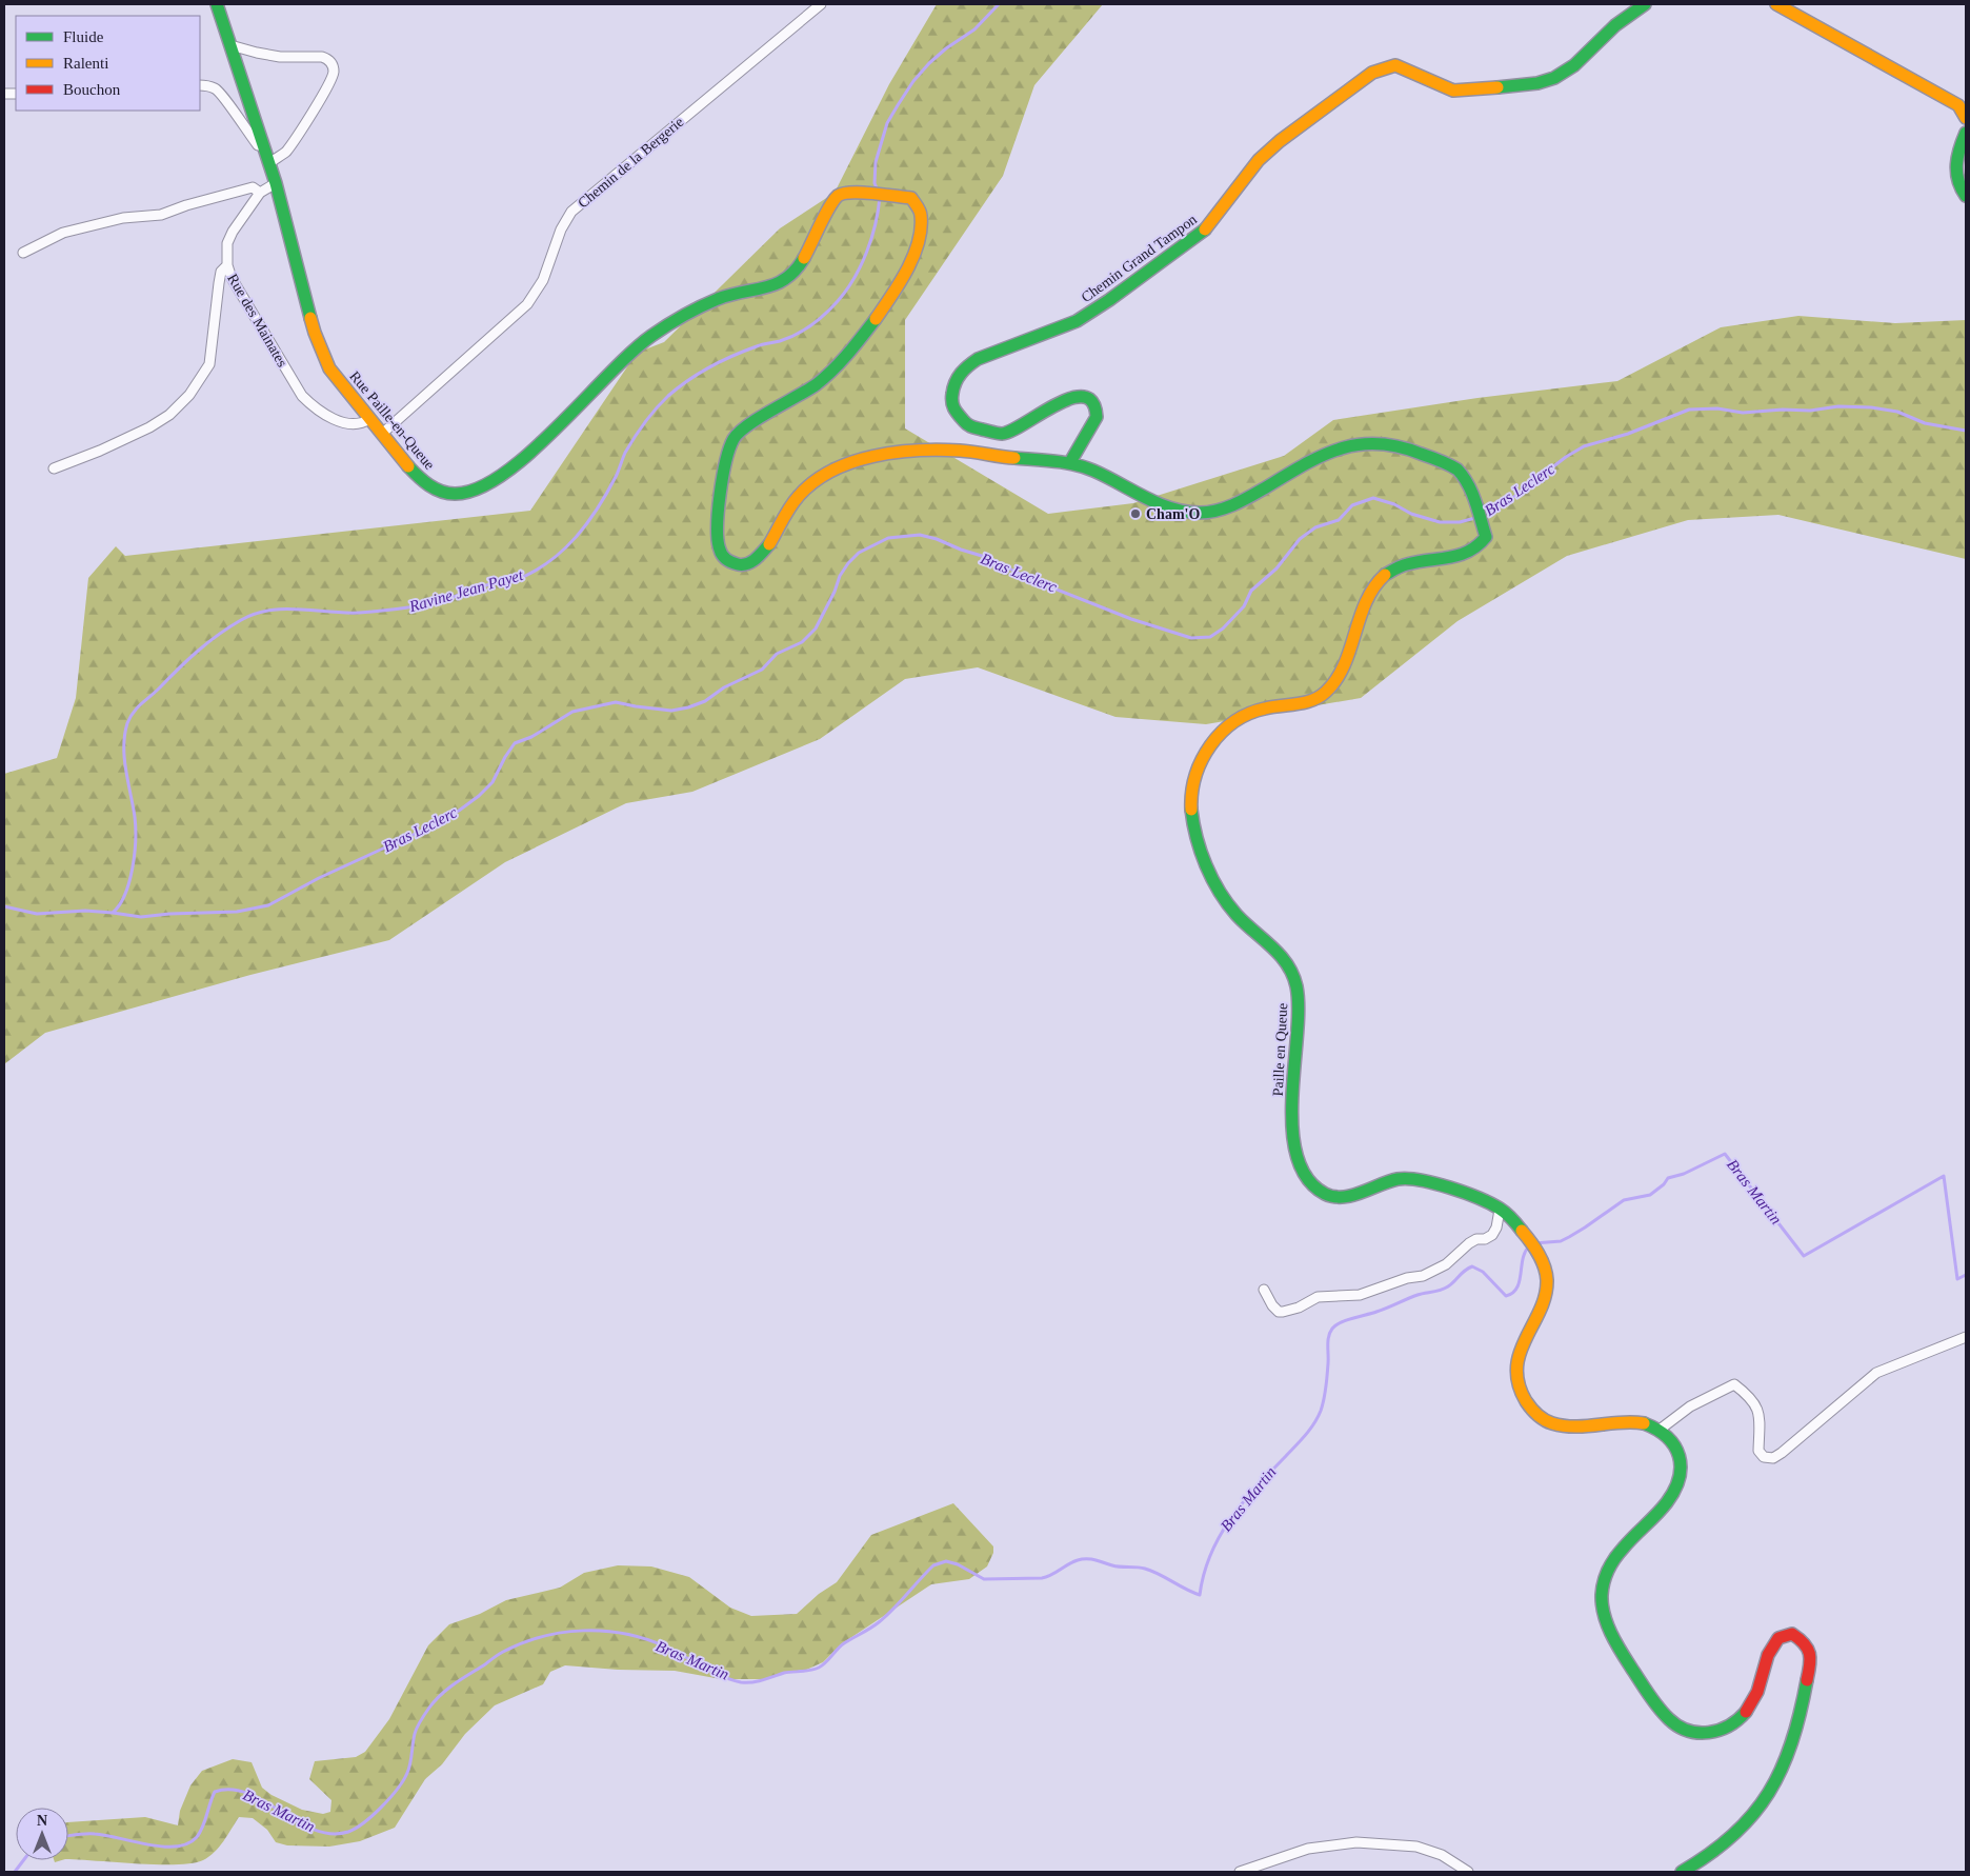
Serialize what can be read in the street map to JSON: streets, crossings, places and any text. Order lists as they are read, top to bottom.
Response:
{
  "streets": {
    "main road": ["Chemin Grand Tampon", "Rue Paille-en-Queue", "Paille en Queue"],
    "street": ["Chemin de la Bergerie", "Rue des Mainates"]
  },
  "crossings": [
    ["Chemin de la Bergerie", "Rue Paille-en-Queue"],
    ["Chemin Grand Tampon", "Rue Paille-en-Queue"],
    ["Chemin Grand Tampon", "Paille en Queue"],
    ["Rue des Mainates", "Rue Paille-en-Queue"],
    ["Rue Paille-en-Queue", "Paille en Queue"]
  ],
  "water": ["Bras Leclerc", "Ravine Jean Payet", "Bras Martin"],
  "places": ["Cham'O"],
  "legend": ["Fluide", "Ralenti", "Bouchon"],
  "north": "top"
}
